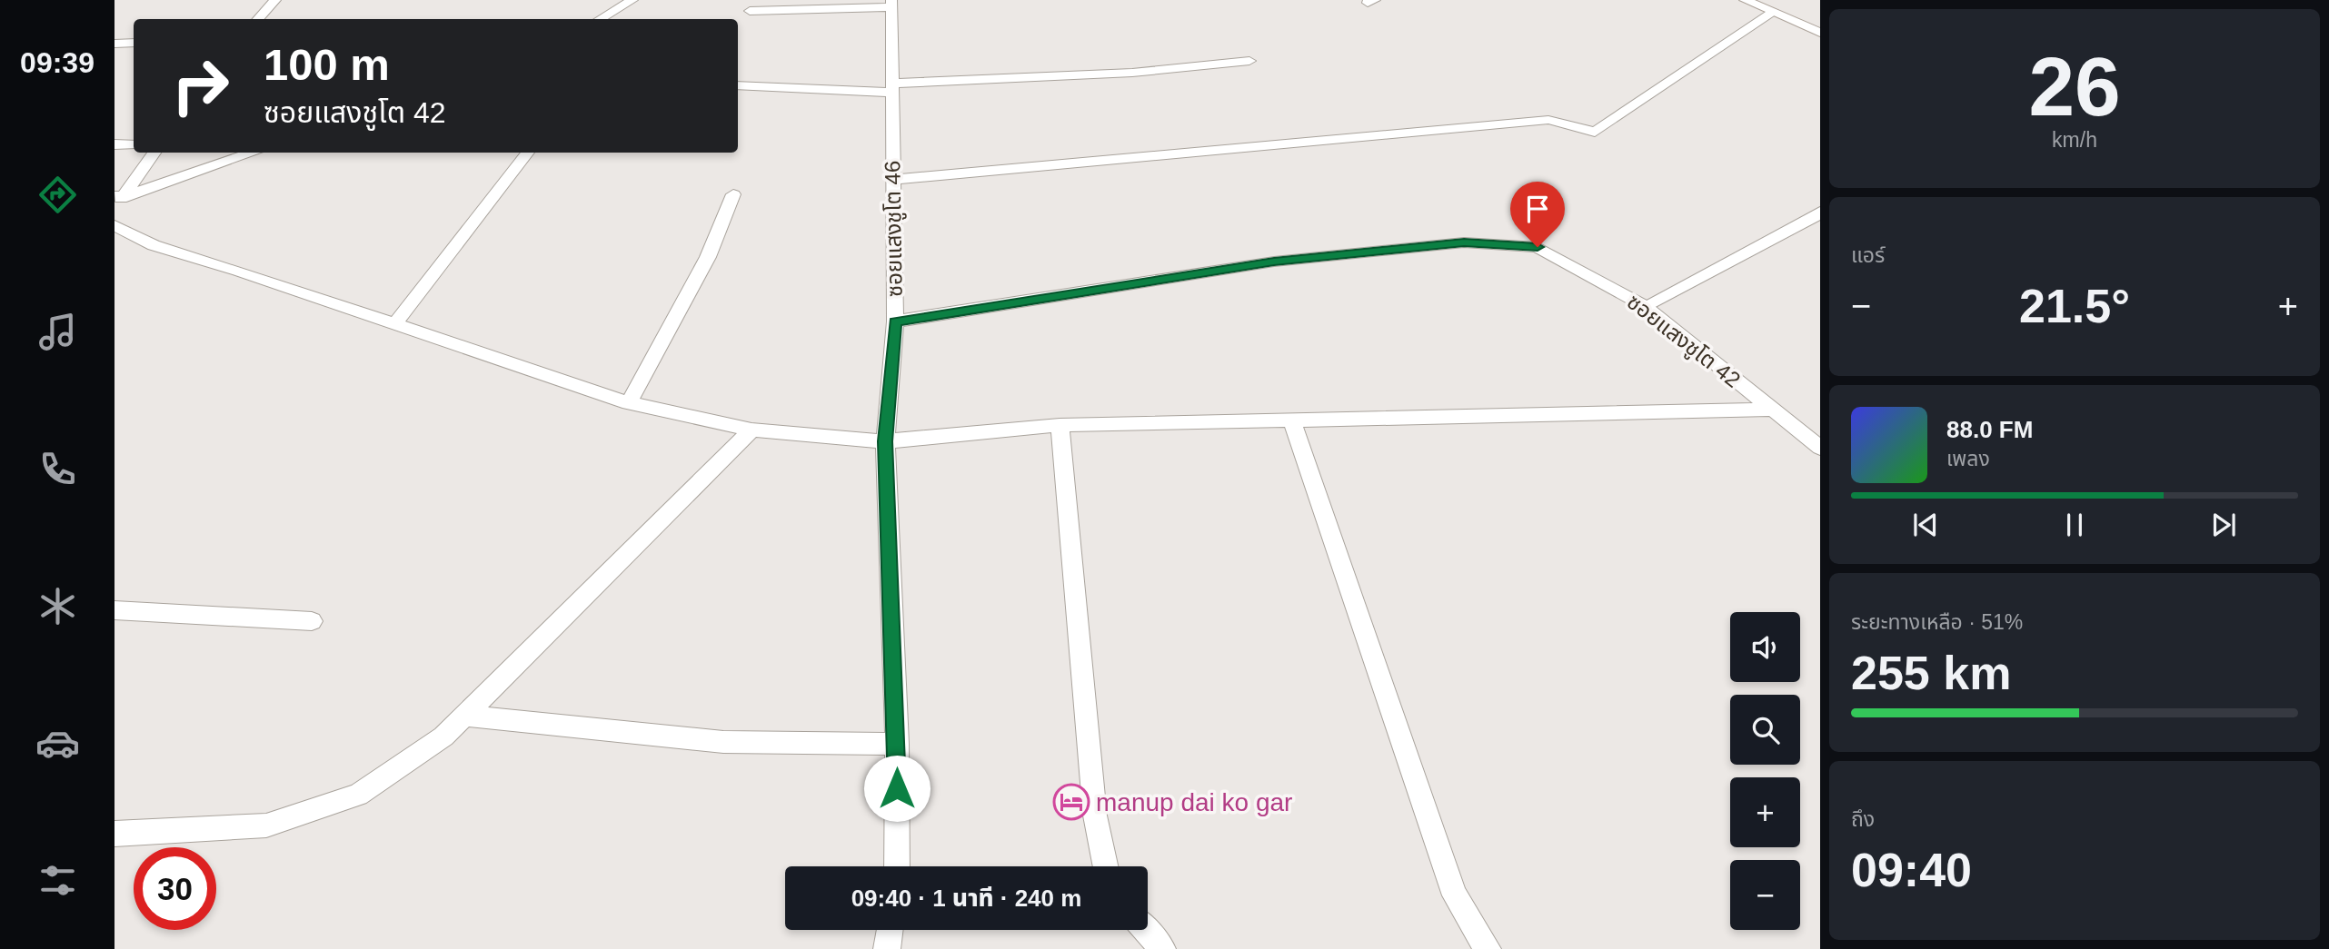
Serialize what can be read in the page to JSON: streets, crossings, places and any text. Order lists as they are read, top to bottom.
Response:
{
  "streets": {
    "street": ["ซอยแสงชูโต 46", "ซอยแสงชูโต 42"]
  },
  "crossings": [
    ["ซอยแสงชูโต 46", "ซอยแสงชูโต 42"]
  ],
  "places": {
    "hotel": ["manup dai ko gar"]
  },
  "page": {
    "tabs": "09:39",
    "tile": [
      ["26", "km/h"],
      "แอร์",
      ["ระยะทางเหลือ · 51%", "255 km"],
      ["ถึง", "09:40"]
    ],
    "turn": ["100 m", "ซอยแสงชูโต 42"],
    "heat": ["−", "21.5°", "+"],
    "song": ["88.0 FM", "เพลง"],
    "map_buttons": ["+", "−"],
    "limit": "30",
    "trip": "09:40 · 1 นาที · 240 m"
  }
}
